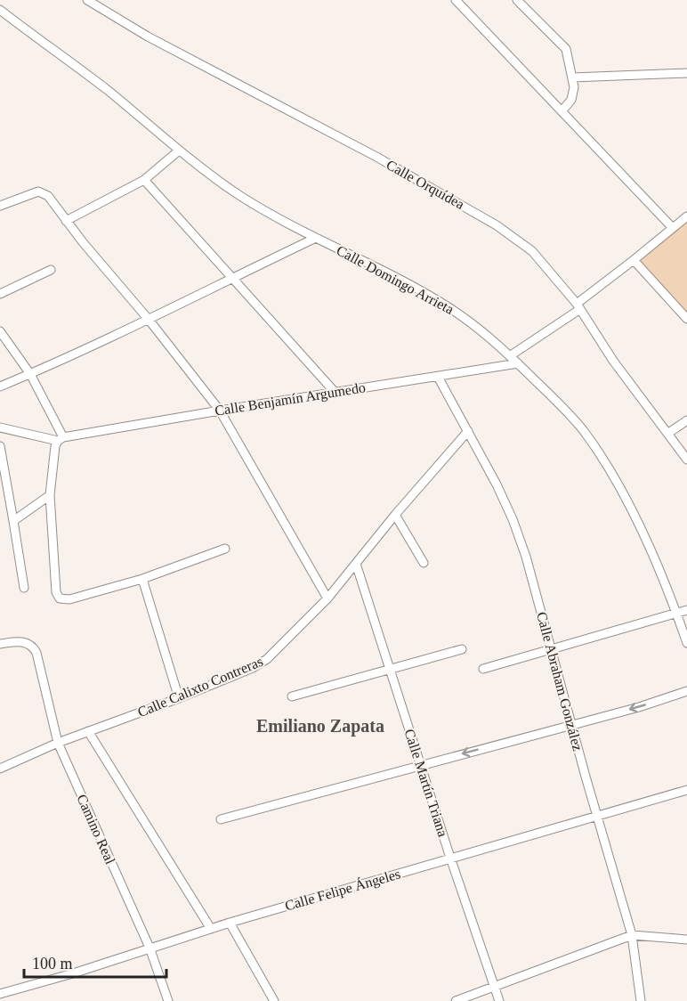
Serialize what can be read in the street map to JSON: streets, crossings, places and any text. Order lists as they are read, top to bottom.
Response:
{
  "streets": {
    "street": [
      "Calle Orquídea",
      "Calle Domingo Arrieta",
      "Calle Benjamín Argumedo",
      "Calle Abraham González",
      "Calle Calixto Contreras",
      "Calle Martín Triana",
      "Camino Real",
      "Calle Felipe Ángeles"
    ]
  },
  "crossings": [
    ["Calle Domingo Arrieta", "Calle Benjamín Argumedo"],
    ["Calle Benjamín Argumedo", "Calle Abraham González"],
    ["Calle Abraham González", "Calle Calixto Contreras"],
    ["Calle Abraham González", "Calle Felipe Ángeles"],
    ["Calle Calixto Contreras", "Calle Martín Triana"],
    ["Calle Calixto Contreras", "Camino Real"],
    ["Calle Martín Triana", "Calle Felipe Ángeles"],
    ["Camino Real", "Calle Felipe Ángeles"]
  ],
  "districts": ["Emiliano Zapata"],
  "scale_bar": "100 m"
}
